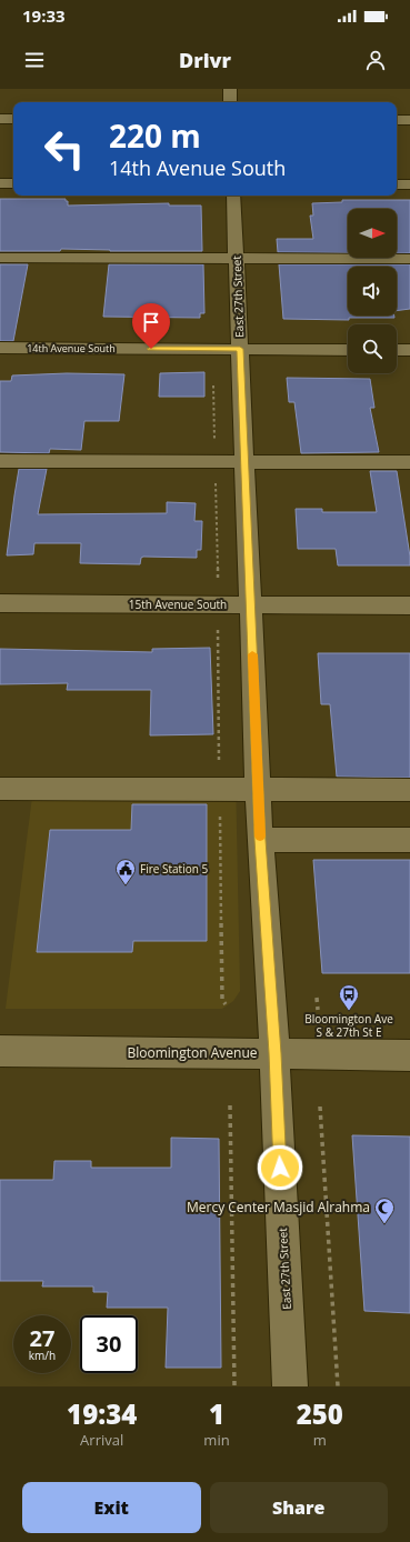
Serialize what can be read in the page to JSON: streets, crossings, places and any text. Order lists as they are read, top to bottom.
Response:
{
  "streets": {
    "street": [
      "East 27th Street",
      "14th Avenue South",
      "15th Avenue South",
      "Bloomington Avenue"
    ]
  },
  "crossings": [
    ["East 27th Street", "14th Avenue South"],
    ["East 27th Street", "15th Avenue South"],
    ["East 27th Street", "Bloomington Avenue"]
  ],
  "places": {
    "public building": ["Fire Station 5"],
    "bus stop": ["Bloomington Ave S & 27th St E"],
    "mosque": ["Mercy Center Masjid Alrahma"]
  },
  "north": "right",
  "page": {
    "status": "19:33",
    "header": "Drivr",
    "turn": ["220 m", "14th Avenue South"],
    "speed": "27 km/h",
    "limit": "30",
    "eta": [
      "19:34",
      "Arrival",
      "1",
      "min",
      "250",
      "m"
    ],
    "buttons": ["Exit", "Share"]
  }
}
